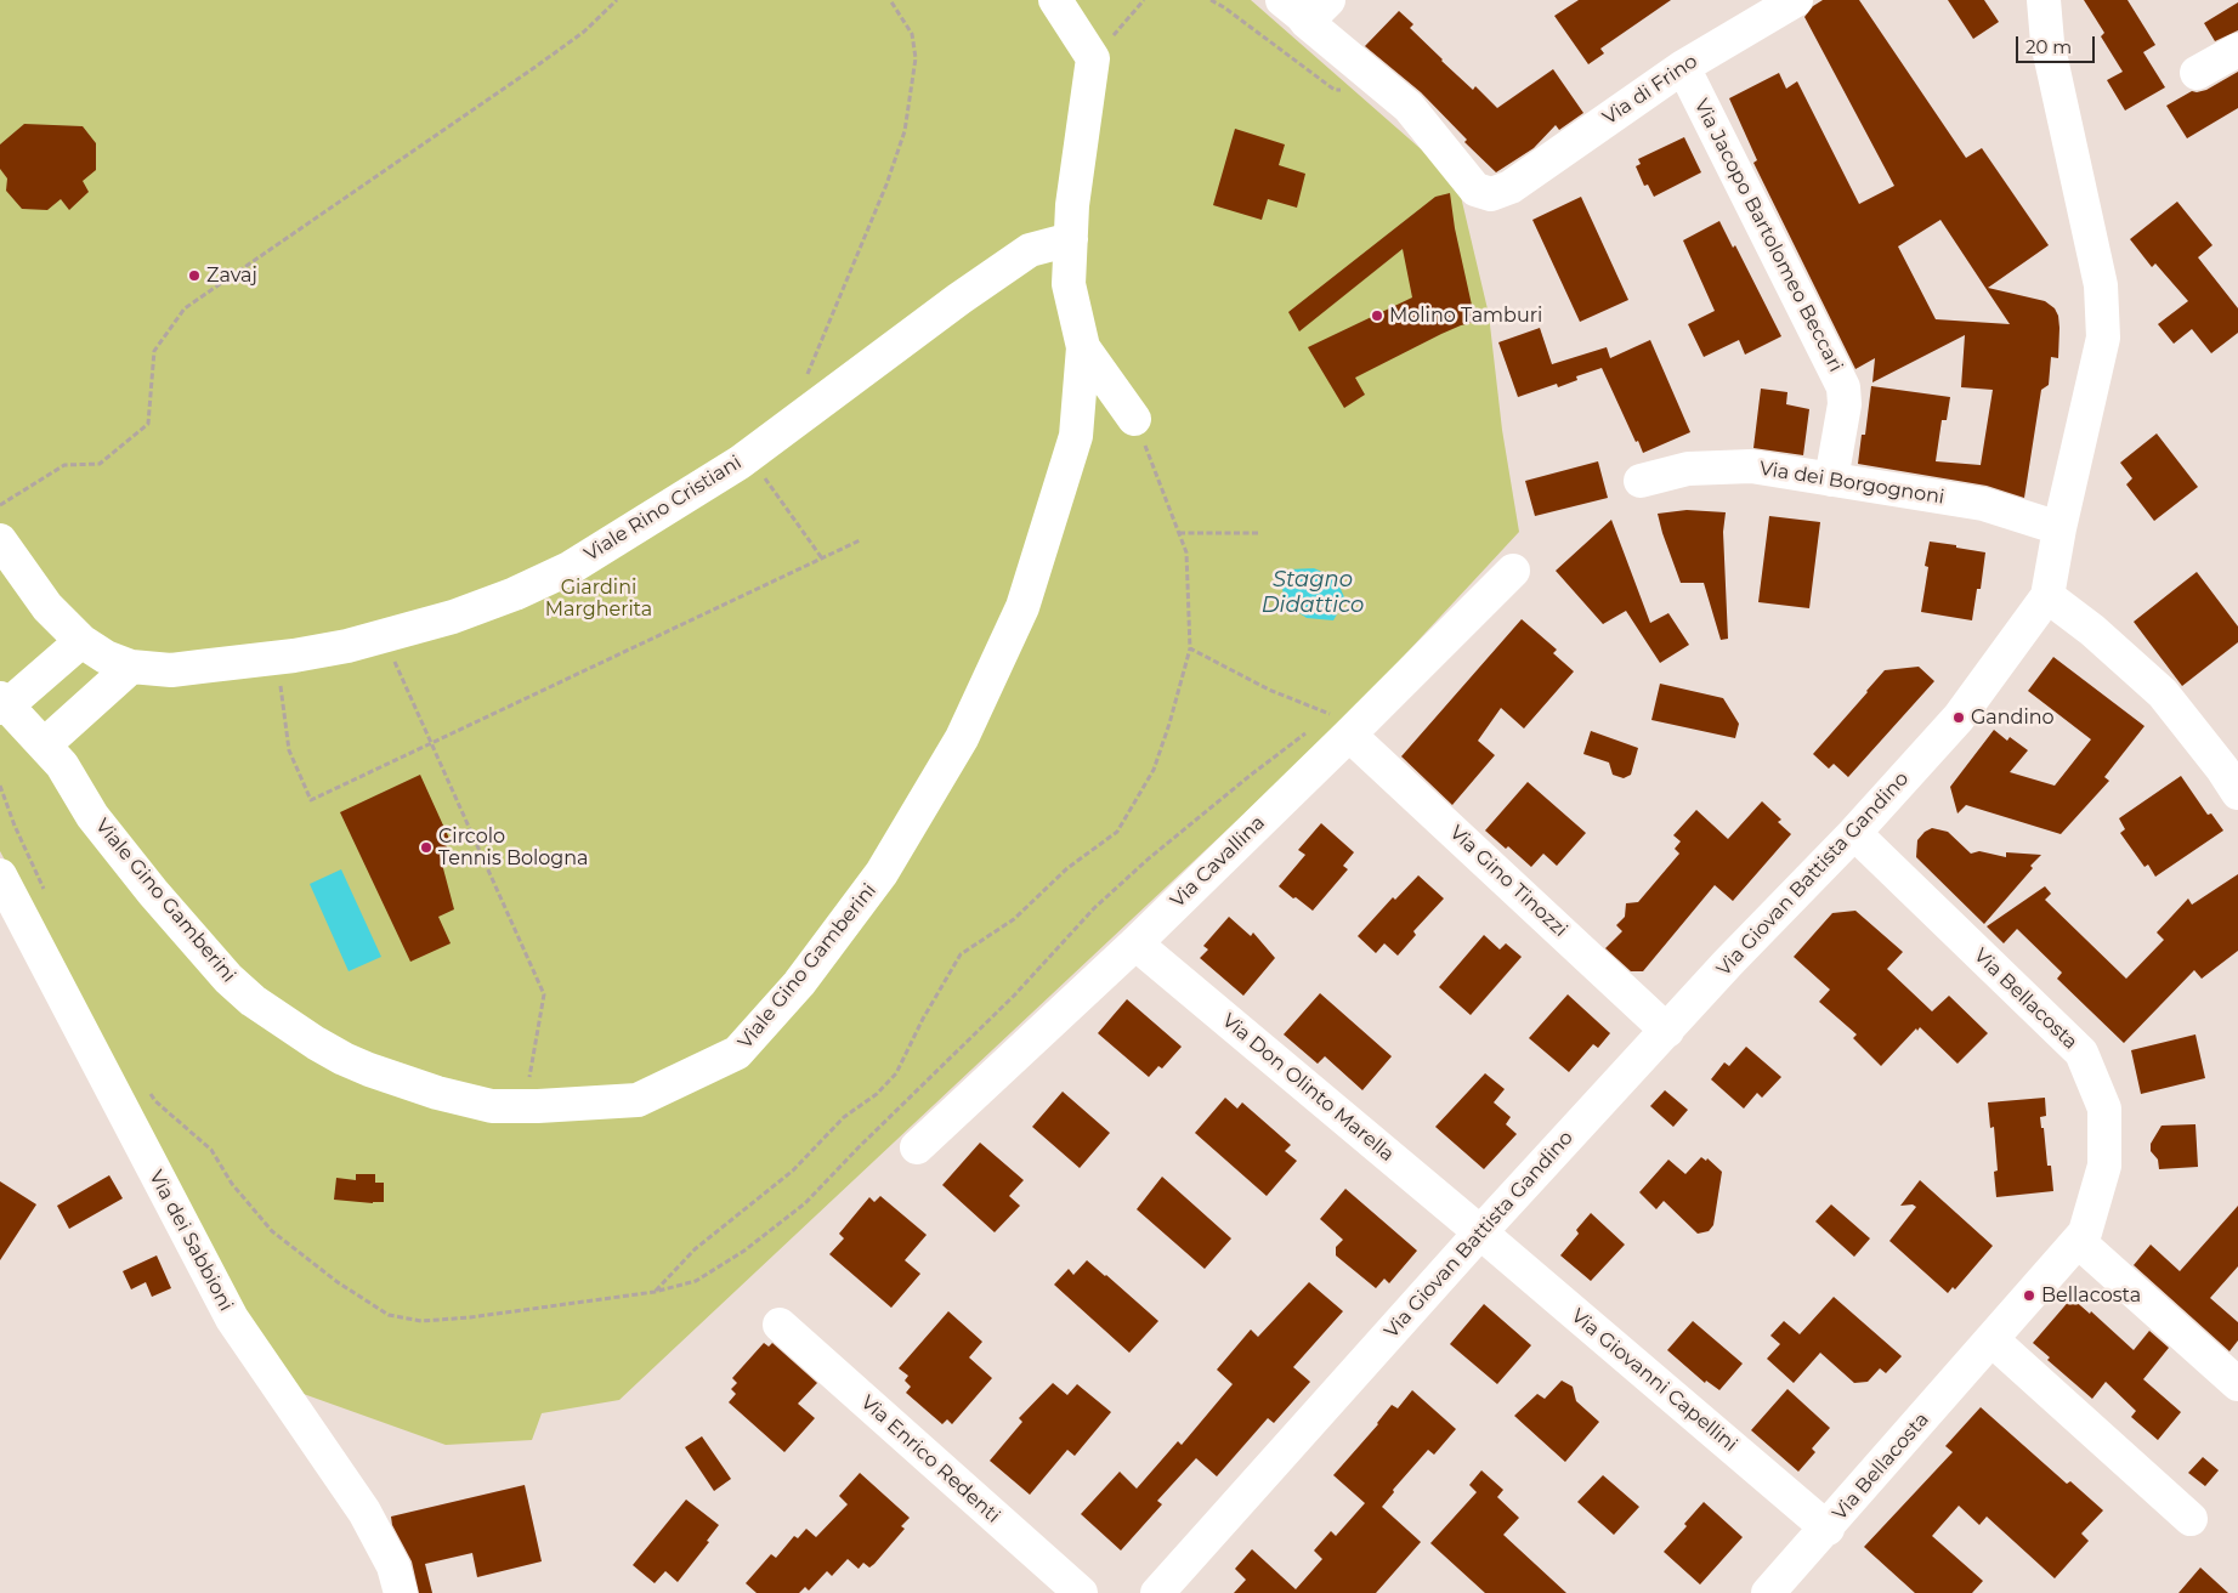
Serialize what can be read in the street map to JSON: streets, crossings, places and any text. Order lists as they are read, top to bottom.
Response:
{
  "streets": {
    "street": [
      "Via di Frino",
      "Via Jacopo Bartolomeo Beccari",
      "Via dei Borgognoni",
      "Viale Rino Cristiani",
      "Via Cavallina",
      "Via Giovan Battista Gandino",
      "Via Gino Tinozzi",
      "Viale Gino Gamberini",
      "Via Bellacosta",
      "Via Don Olinto Marella",
      "Via dei Sabbioni",
      "Via Giovanni Capellini",
      "Via Enrico Redenti"
    ]
  },
  "crossings": [
    ["Via di Frino", "Via Jacopo Bartolomeo Beccari"],
    ["Via Jacopo Bartolomeo Beccari", "Via dei Borgognoni"],
    ["Via dei Borgognoni", "Via Giovan Battista Gandino"],
    ["Via Cavallina", "Via Gino Tinozzi"],
    ["Via Cavallina", "Via Don Olinto Marella"],
    ["Via Giovan Battista Gandino", "Via Gino Tinozzi"],
    ["Via Giovan Battista Gandino", "Via Bellacosta"],
    ["Via Giovan Battista Gandino", "Via Don Olinto Marella"],
    ["Via Giovan Battista Gandino", "Via Giovanni Capellini"],
    ["Via Bellacosta", "Via Giovanni Capellini"],
    ["Via Don Olinto Marella", "Via Giovanni Capellini"]
  ],
  "water": ["Stagno Didattico"],
  "parks": ["Giardini Margherita"],
  "places": [
    "Zavaj",
    "Molino Tamburi",
    "Gandino",
    "Circolo Tennis Bologna",
    "Bellacosta"
  ],
  "scale_bar": "20 m"
}
